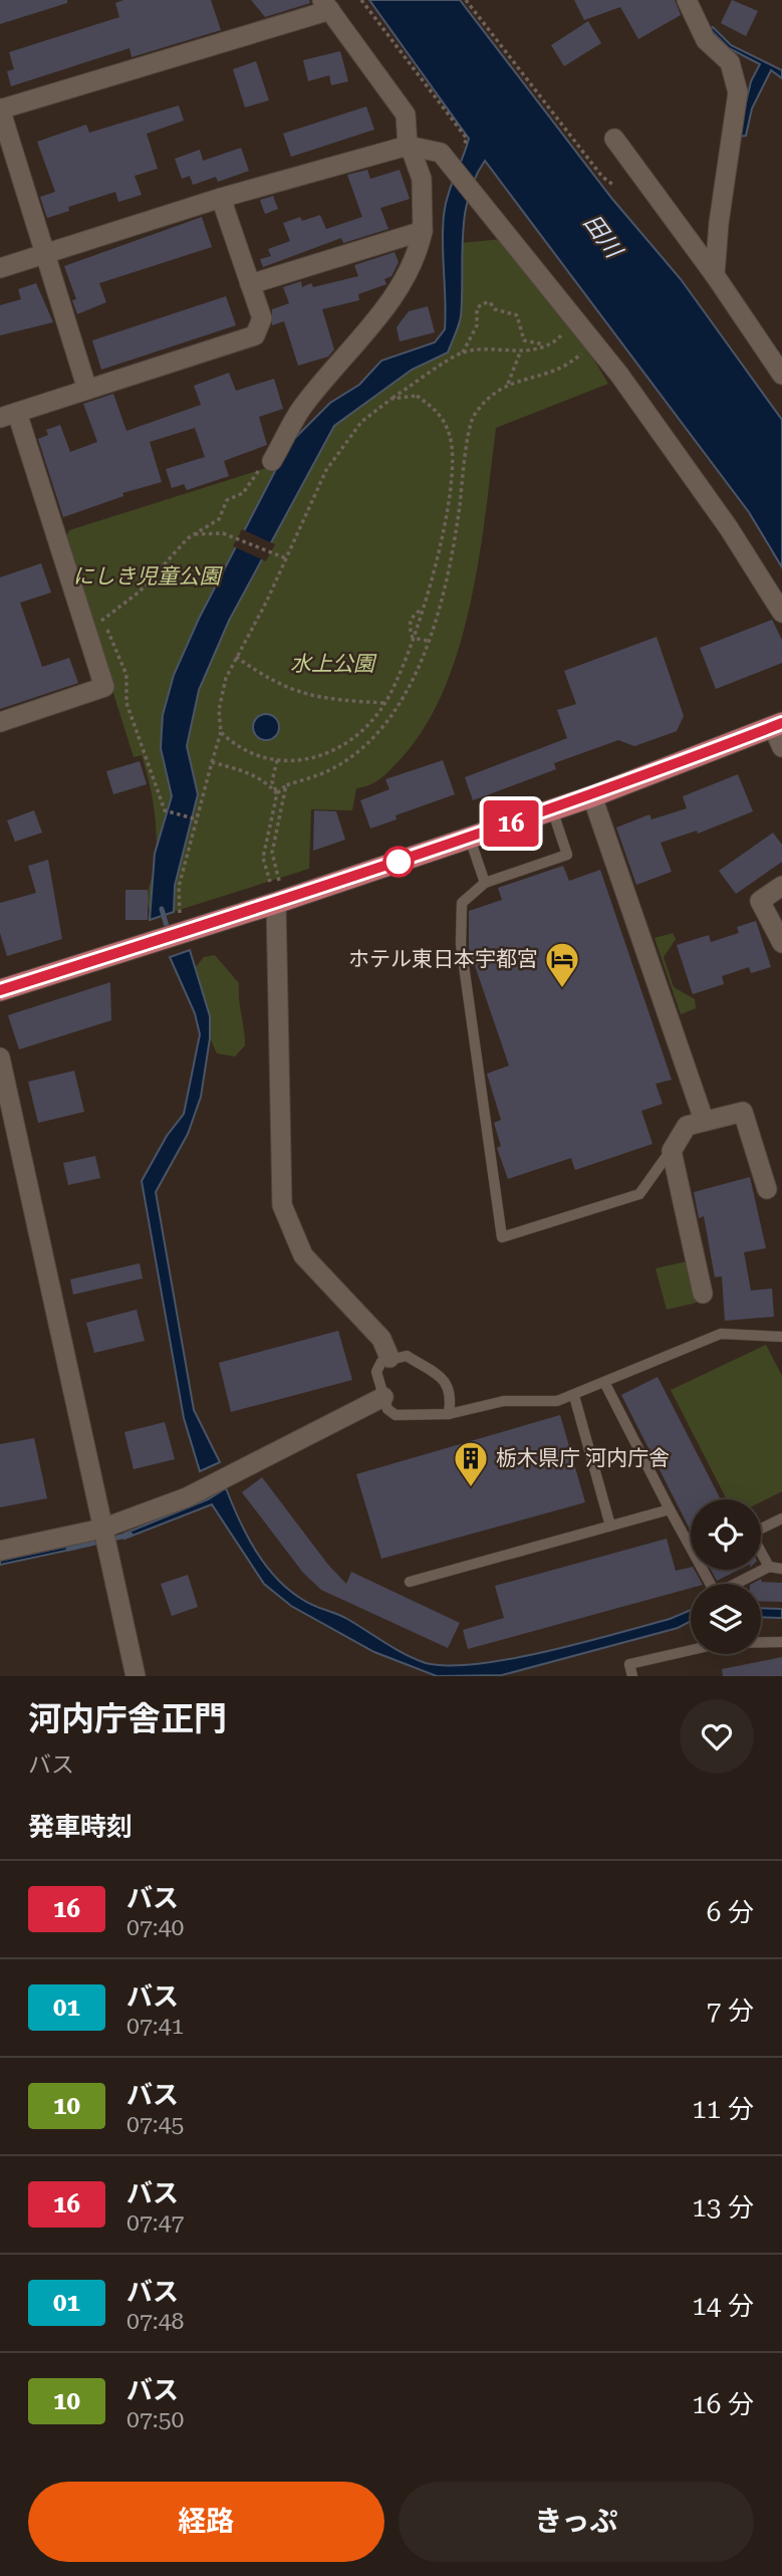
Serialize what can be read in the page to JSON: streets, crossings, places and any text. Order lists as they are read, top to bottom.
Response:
{
  "water": ["田川"],
  "parks": ["にしき児童公園", "水上公園"],
  "places": {
    "hotel": ["ホテル東日本宇都宮"],
    "building": ["栃木県庁 河内庁舎"]
  },
  "lines": ["bus line 16"],
  "page": {
    "on_map": "16",
    "heading": [
      ["河内庁舎正門", "バス"],
      "発車時刻"
    ],
    "list": [
      {
        "mark": "16",
        "name": "バス",
        "note": "07:40",
        "value": "6 分"
      },
      {
        "mark": "01",
        "name": "バス",
        "note": "07:41",
        "value": "7 分"
      },
      {
        "mark": "10",
        "name": "バス",
        "note": "07:45",
        "value": "11 分"
      },
      {
        "mark": "16",
        "name": "バス",
        "note": "07:47",
        "value": "13 分"
      },
      {
        "mark": "01",
        "name": "バス",
        "note": "07:48",
        "value": "14 分"
      },
      {
        "mark": "10",
        "name": "バス",
        "note": "07:50",
        "value": "16 分"
      }
    ],
    "buttons": ["経路", "きっぷ"]
  }
}
